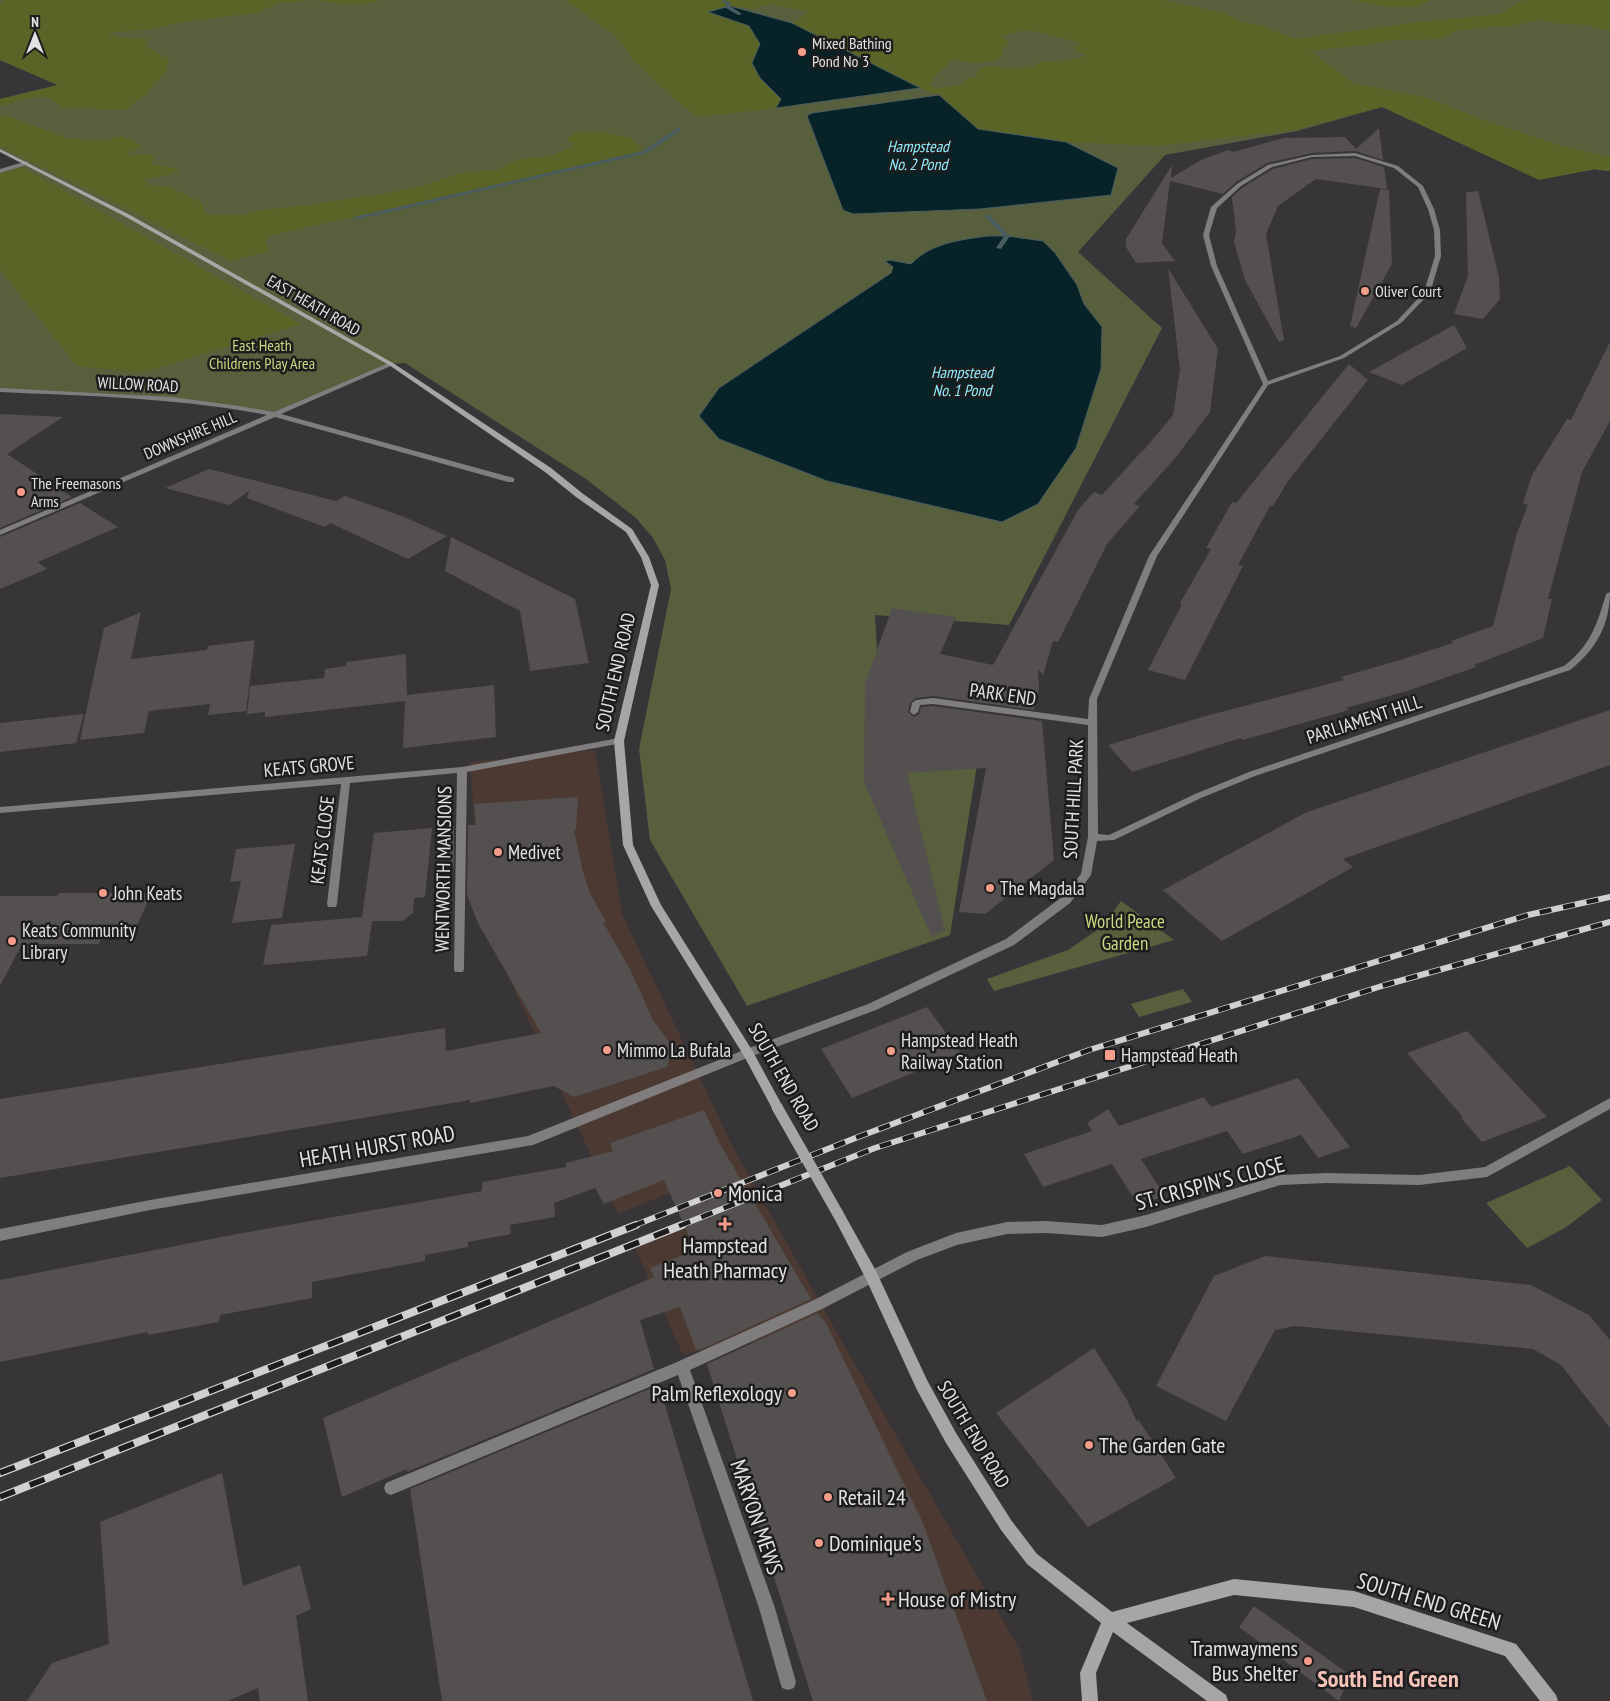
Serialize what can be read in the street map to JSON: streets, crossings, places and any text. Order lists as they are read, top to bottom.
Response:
{
  "streets": {
    "street": [
      "EAST HEATH ROAD",
      "WILLOW ROAD",
      "DOWNSHIRE HILL",
      "SOUTH END ROAD",
      "PARK END",
      "PARLIAMENT HILL",
      "KEATS GROVE",
      "SOUTH HILL PARK",
      "KEATS CLOSE",
      "WENTWORTH MANSIONS",
      "HEATH HURST ROAD",
      "ST. CRISPIN'S CLOSE",
      "MARYON MEWS",
      "SOUTH END GREEN"
    ]
  },
  "crossings": [
    ["EAST HEATH ROAD", "DOWNSHIRE HILL"],
    ["EAST HEATH ROAD", "SOUTH END ROAD"],
    ["WILLOW ROAD", "DOWNSHIRE HILL"],
    ["SOUTH END ROAD", "KEATS GROVE"],
    ["SOUTH END ROAD", "SOUTH HILL PARK"],
    ["SOUTH END ROAD", "HEATH HURST ROAD"],
    ["SOUTH END ROAD", "ST. CRISPIN'S CLOSE"],
    ["SOUTH END ROAD", "SOUTH END GREEN"],
    ["PARK END", "SOUTH HILL PARK"],
    ["PARLIAMENT HILL", "SOUTH HILL PARK"],
    ["KEATS GROVE", "KEATS CLOSE"],
    ["KEATS GROVE", "WENTWORTH MANSIONS"],
    ["SOUTH HILL PARK", "HEATH HURST ROAD"]
  ],
  "districts": ["South End Green"],
  "water": ["Hampstead No. 2 Pond", "Hampstead No. 1 Pond"],
  "parks": ["East Heath Childrens Play Area", "World Peace Garden"],
  "places": {
    "other": [
      "Mixed Bathing Pond No 3",
      "Oliver Court",
      "The Freemasons Arms",
      "Medivet",
      "The Magdala",
      "John Keats",
      "Keats Community Library",
      "Mimmo La Bufala",
      "Hampstead Heath Railway Station",
      "Monica",
      "Palm Reflexology",
      "The Garden Gate",
      "Retail 24",
      "Dominique's",
      "Tramwaymens Bus Shelter"
    ],
    "transit": ["Hampstead Heath"],
    "health": ["Hampstead Heath Pharmacy", "House of Mistry"]
  },
  "north": "top"
}
